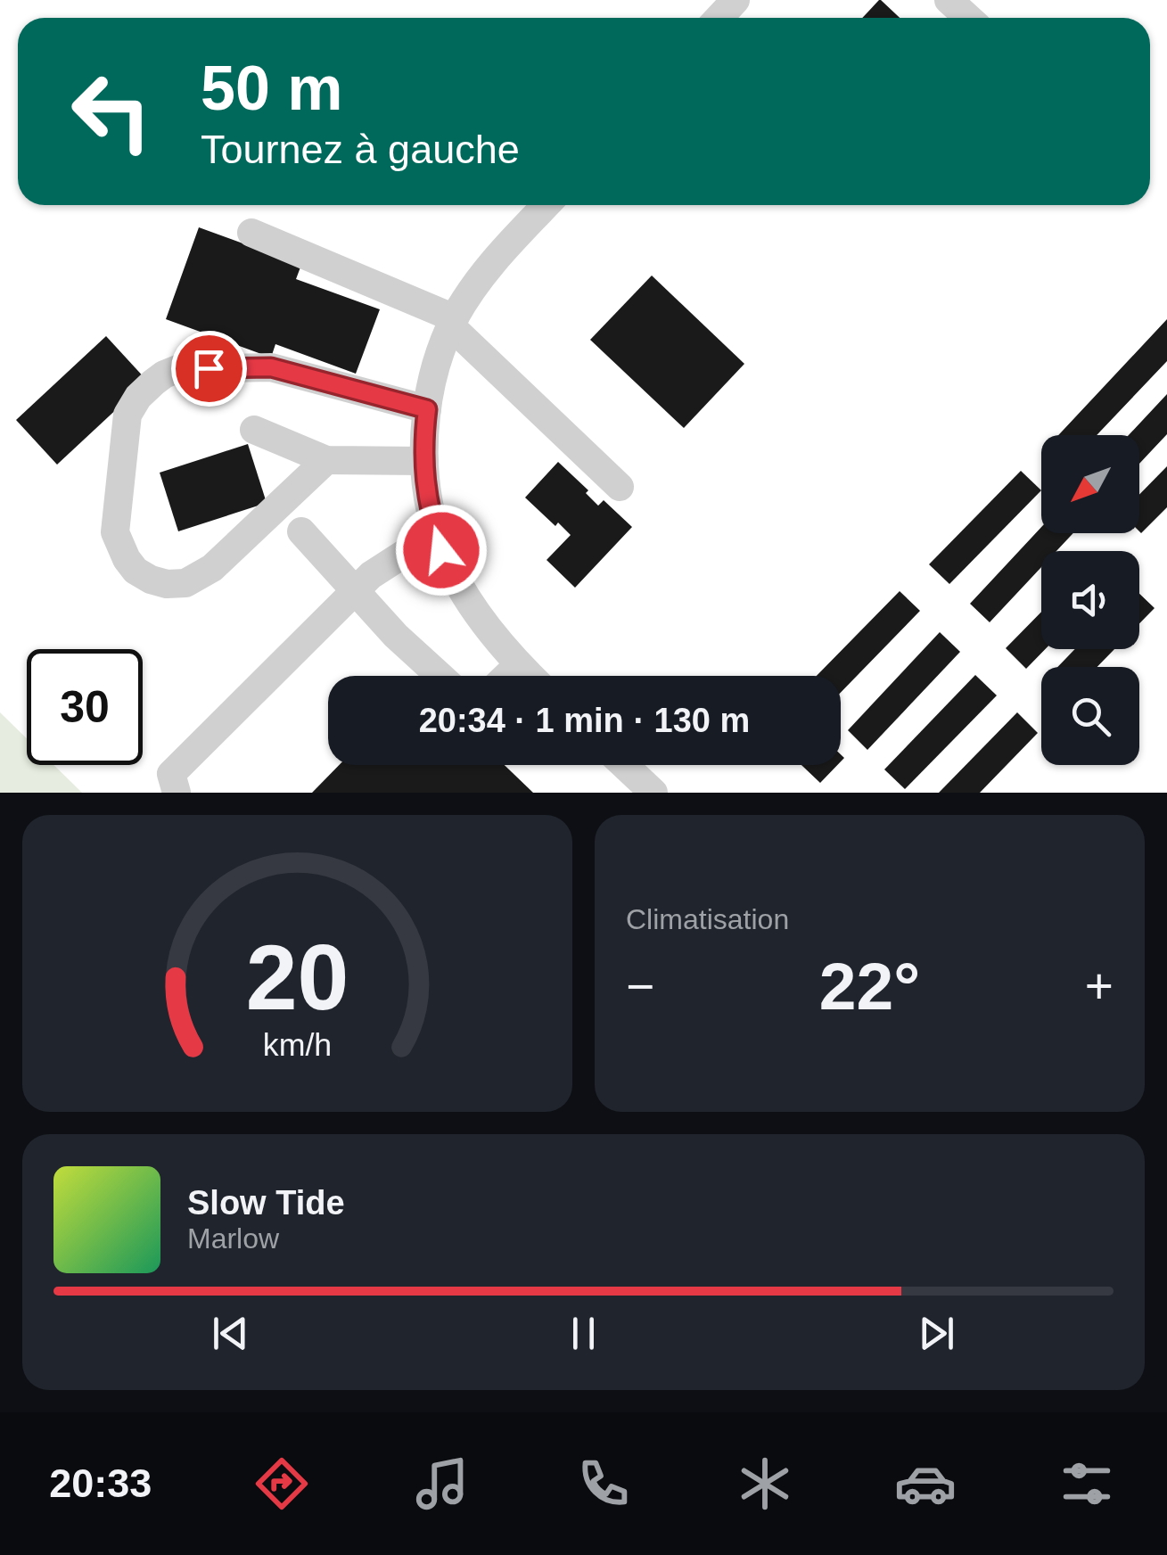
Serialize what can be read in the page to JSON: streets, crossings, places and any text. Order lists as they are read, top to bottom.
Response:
{
  "north": "bottom left",
  "page": {
    "turn": ["50 m", "Tournez à gauche"],
    "limit": "30",
    "trip": "20:34 · 1 min · 130 m",
    "tile": "Climatisation",
    "heat": ["−", "22°", "+"],
    "song": ["Slow Tide", "Marlow"],
    "tabs": "20:33",
    "gauge": ["20", "km/h"]
  }
}
